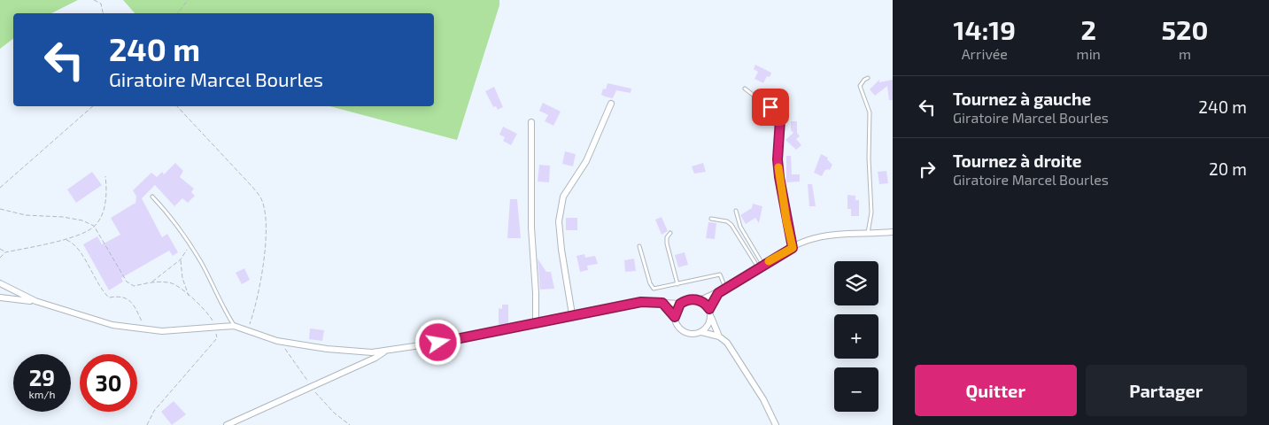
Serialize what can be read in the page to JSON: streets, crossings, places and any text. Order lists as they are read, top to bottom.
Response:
{
  "page": {
    "eta": [
      "14:19",
      "Arrivée",
      "2",
      "min",
      "520",
      "m"
    ],
    "turn": ["240 m", "Giratoire Marcel Bourles"],
    "list": [
      {
        "name": "Tournez à gauche",
        "note": "Giratoire Marcel Bourles",
        "value": "240 m"
      },
      {
        "name": "Tournez à droite",
        "note": "Giratoire Marcel Bourles",
        "value": "20 m"
      }
    ],
    "map_buttons": ["+", "−"],
    "speed": "29 km/h",
    "limit": "30",
    "buttons": ["Quitter", "Partager"]
  }
}
